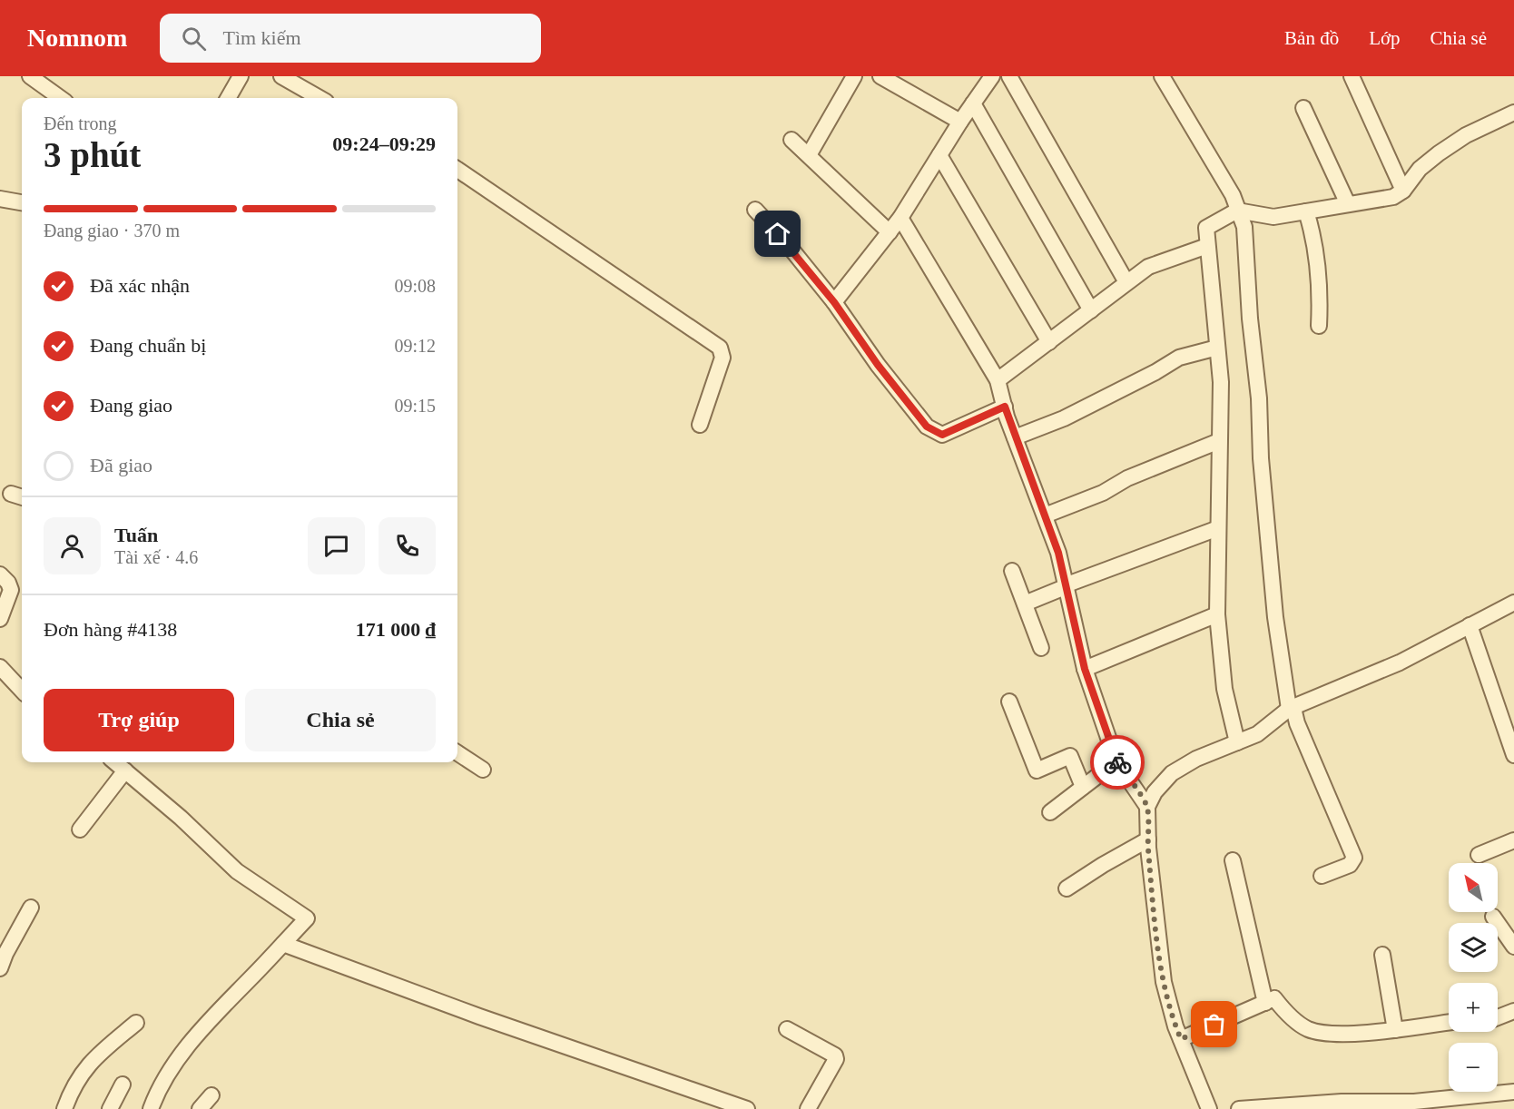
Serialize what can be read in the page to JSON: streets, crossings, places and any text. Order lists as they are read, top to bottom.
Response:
{
  "north": "top left",
  "page": {
    "header": "Nomnom",
    "search": "Tìm kiếm",
    "nav": ["Bản đồ", "Lớp", "Chia sẻ"],
    "heading": ["3 phút", "Đến trong", "09:24–09:29"],
    "panel": [
      "Tuấn",
      "Tài xế · 4.6",
      "Đơn hàng #4138",
      "171 000 ₫"
    ],
    "bar": "Đang giao · 370 m",
    "list": [
      ["Đã xác nhận", "09:08"],
      ["Đang chuẩn bị", "09:12"],
      ["Đang giao", "09:15"],
      "Đã giao"
    ],
    "buttons": ["Trợ giúp", "Chia sẻ"],
    "map_buttons": ["+", "−"]
  }
}
